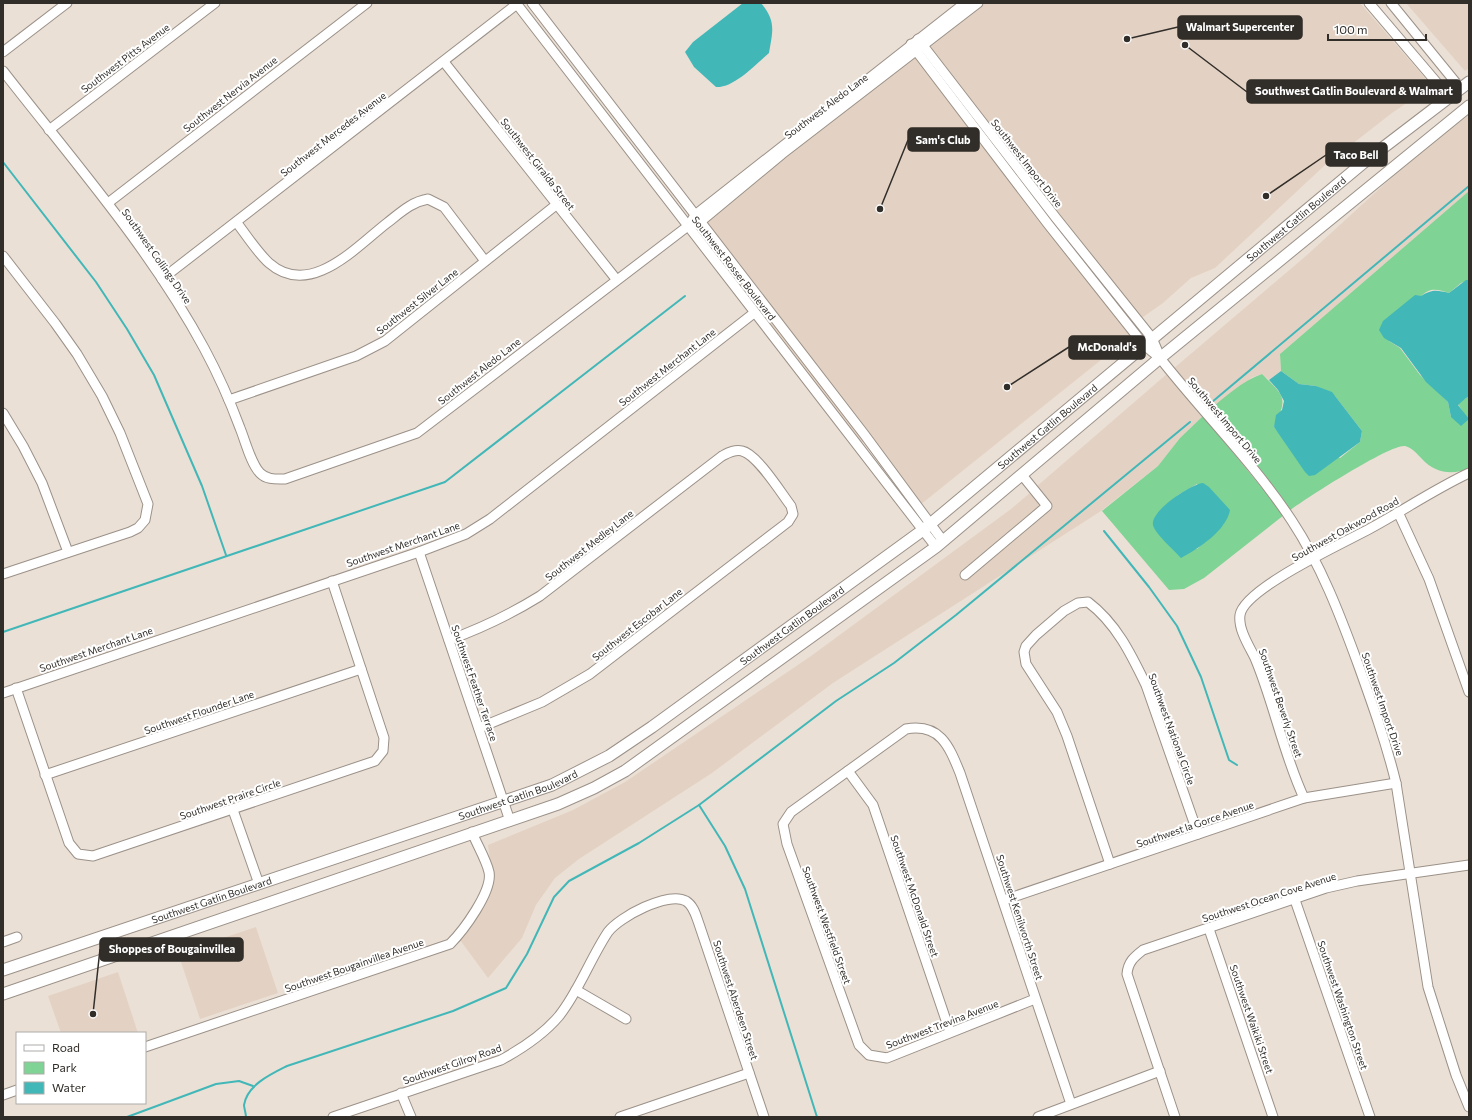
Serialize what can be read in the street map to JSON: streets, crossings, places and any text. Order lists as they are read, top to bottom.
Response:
{
  "streets": {
    "main road": ["Southwest Gatlin Boulevard"],
    "street": [
      "Southwest Pitts Avenue",
      "Southwest Nervia Avenue",
      "Southwest Aledo Lane",
      "Southwest Mercedes Avenue",
      "Southwest Import Drive",
      "Southwest Giralda Street",
      "Southwest Collings Drive",
      "Southwest Rosser Boulevard",
      "Southwest Silver Lane",
      "Southwest Merchant Lane",
      "Southwest Oakwood Road",
      "Southwest Medley Lane",
      "Southwest Escobar Lane",
      "Southwest Feather Terrace",
      "Southwest Beverly Street",
      "Southwest Flounder Lane",
      "Southwest National Circle",
      "Southwest Praire Circle",
      "Southwest la Gorce Avenue",
      "Southwest McDonald Street",
      "Southwest Ocean Cove Avenue",
      "Southwest Kenilworth Street",
      "Southwest Westfield Street",
      "Southwest Bougainvillea Avenue",
      "Southwest Aberdeen Street",
      "Southwest Washington Street",
      "Southwest Waikiki Street",
      "Southwest Trevina Avenue",
      "Southwest Gilroy Road"
    ]
  },
  "crossings": [
    ["Southwest Pitts Avenue", "Southwest Collings Drive"],
    ["Southwest Nervia Avenue", "Southwest Collings Drive"],
    ["Southwest Aledo Lane", "Southwest Import Drive"],
    ["Southwest Aledo Lane", "Southwest Giralda Street"],
    ["Southwest Aledo Lane", "Southwest Collings Drive"],
    ["Southwest Aledo Lane", "Southwest Rosser Boulevard"],
    ["Southwest Mercedes Avenue", "Southwest Giralda Street"],
    ["Southwest Mercedes Avenue", "Southwest Collings Drive"],
    ["Southwest Mercedes Avenue", "Southwest Rosser Boulevard"],
    ["Southwest Import Drive", "Southwest Gatlin Boulevard"],
    ["Southwest Import Drive", "Southwest Oakwood Road"],
    ["Southwest Import Drive", "Southwest la Gorce Avenue"],
    ["Southwest Import Drive", "Southwest Ocean Cove Avenue"],
    ["Southwest Giralda Street", "Southwest Silver Lane"],
    ["Southwest Gatlin Boulevard", "Southwest Rosser Boulevard"],
    ["Southwest Gatlin Boulevard", "Southwest Feather Terrace"],
    ["Southwest Gatlin Boulevard", "Southwest Bougainvillea Avenue"],
    ["Southwest Collings Drive", "Southwest Silver Lane"],
    ["Southwest Rosser Boulevard", "Southwest Merchant Lane"],
    ["Southwest Merchant Lane", "Southwest Feather Terrace"],
    ["Southwest Merchant Lane", "Southwest Praire Circle"],
    ["Southwest Oakwood Road", "Southwest Beverly Street"],
    ["Southwest Medley Lane", "Southwest Escobar Lane"],
    ["Southwest Medley Lane", "Southwest Feather Terrace"],
    ["Southwest Escobar Lane", "Southwest Feather Terrace"],
    ["Southwest Beverly Street", "Southwest la Gorce Avenue"],
    ["Southwest Flounder Lane", "Southwest Praire Circle"],
    ["Southwest National Circle", "Southwest la Gorce Avenue"],
    ["Southwest la Gorce Avenue", "Southwest Kenilworth Street"],
    ["Southwest McDonald Street", "Southwest Kenilworth Street"],
    ["Southwest McDonald Street", "Southwest Westfield Street"],
    ["Southwest McDonald Street", "Southwest Trevina Avenue"],
    ["Southwest Ocean Cove Avenue", "Southwest Washington Street"],
    ["Southwest Ocean Cove Avenue", "Southwest Waikiki Street"],
    ["Southwest Kenilworth Street", "Southwest Westfield Street"],
    ["Southwest Kenilworth Street", "Southwest Trevina Avenue"],
    ["Southwest Westfield Street", "Southwest Trevina Avenue"],
    ["Southwest Aberdeen Street", "Southwest Gilroy Road"]
  ],
  "places": [
    "Walmart Supercenter",
    "Southwest Gatlin Boulevard & Walmart",
    "Taco Bell",
    "Sam's Club",
    "McDonald's",
    "Shoppes of Bougainvillea"
  ],
  "legend": ["Road", "Park", "Water"],
  "scale_bar": "100 m"
}
